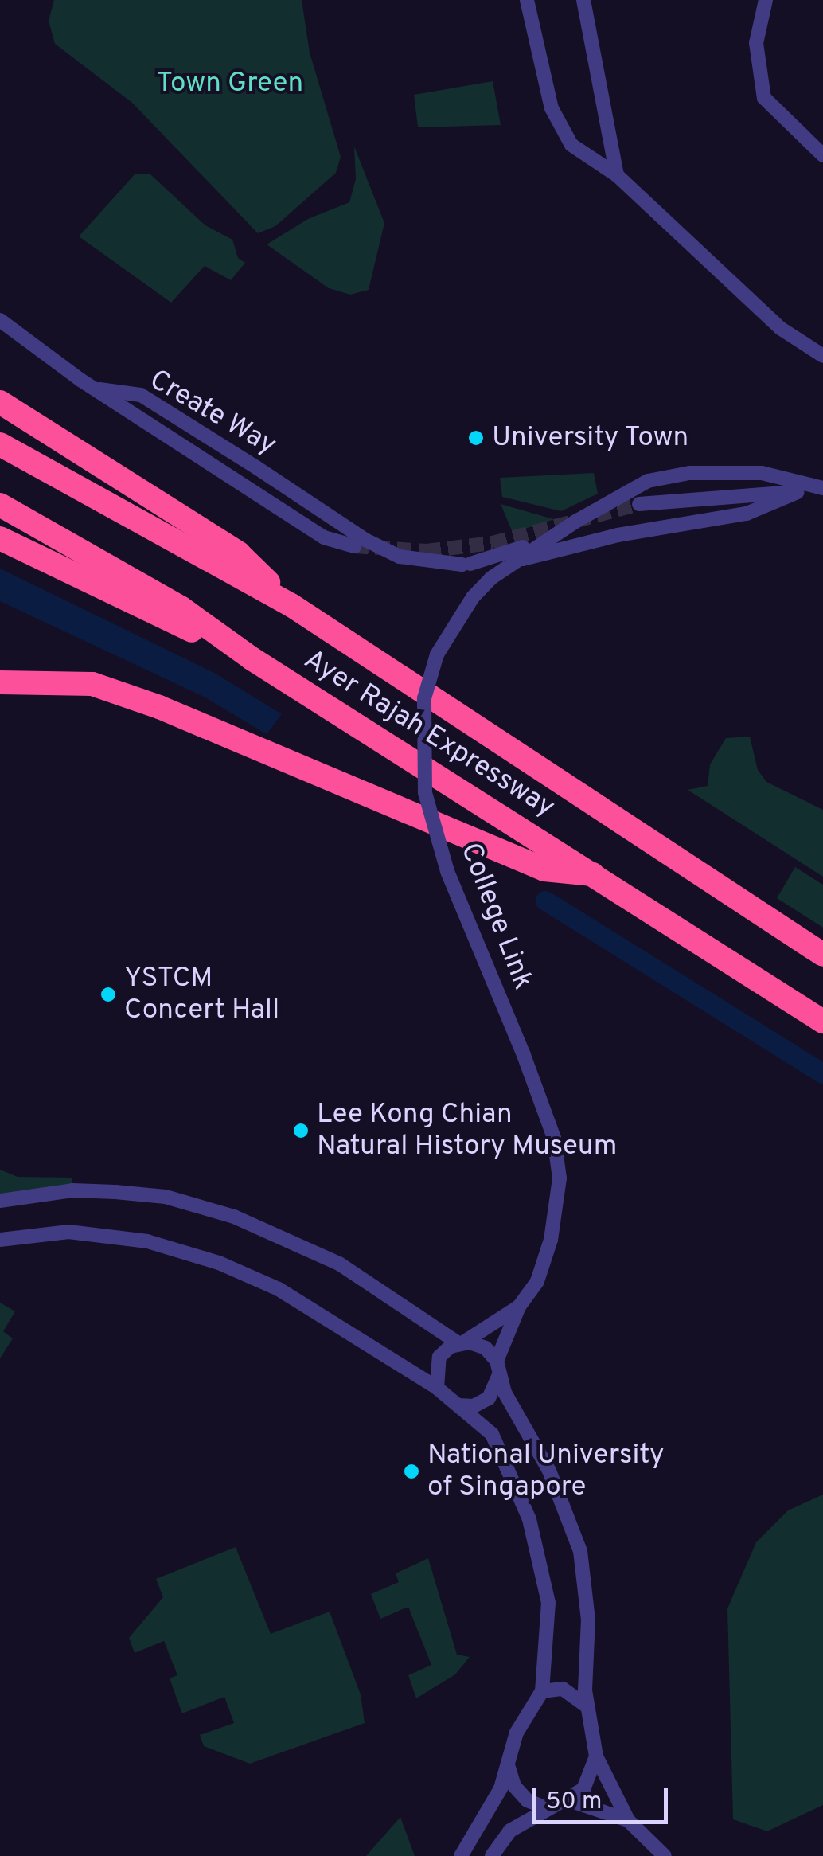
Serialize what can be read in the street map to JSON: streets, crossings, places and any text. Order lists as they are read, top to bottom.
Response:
{
  "streets": {
    "highway": ["Ayer Rajah Expressway"],
    "street": ["Create Way", "College Link"]
  },
  "crossings": [
    ["Create Way", "College Link"]
  ],
  "parks": ["Town Green"],
  "places": [
    "University Town",
    "YSTCM Concert Hall",
    "Lee Kong Chian Natural History Museum",
    "National University of Singapore"
  ],
  "scale_bar": "50 m"
}
